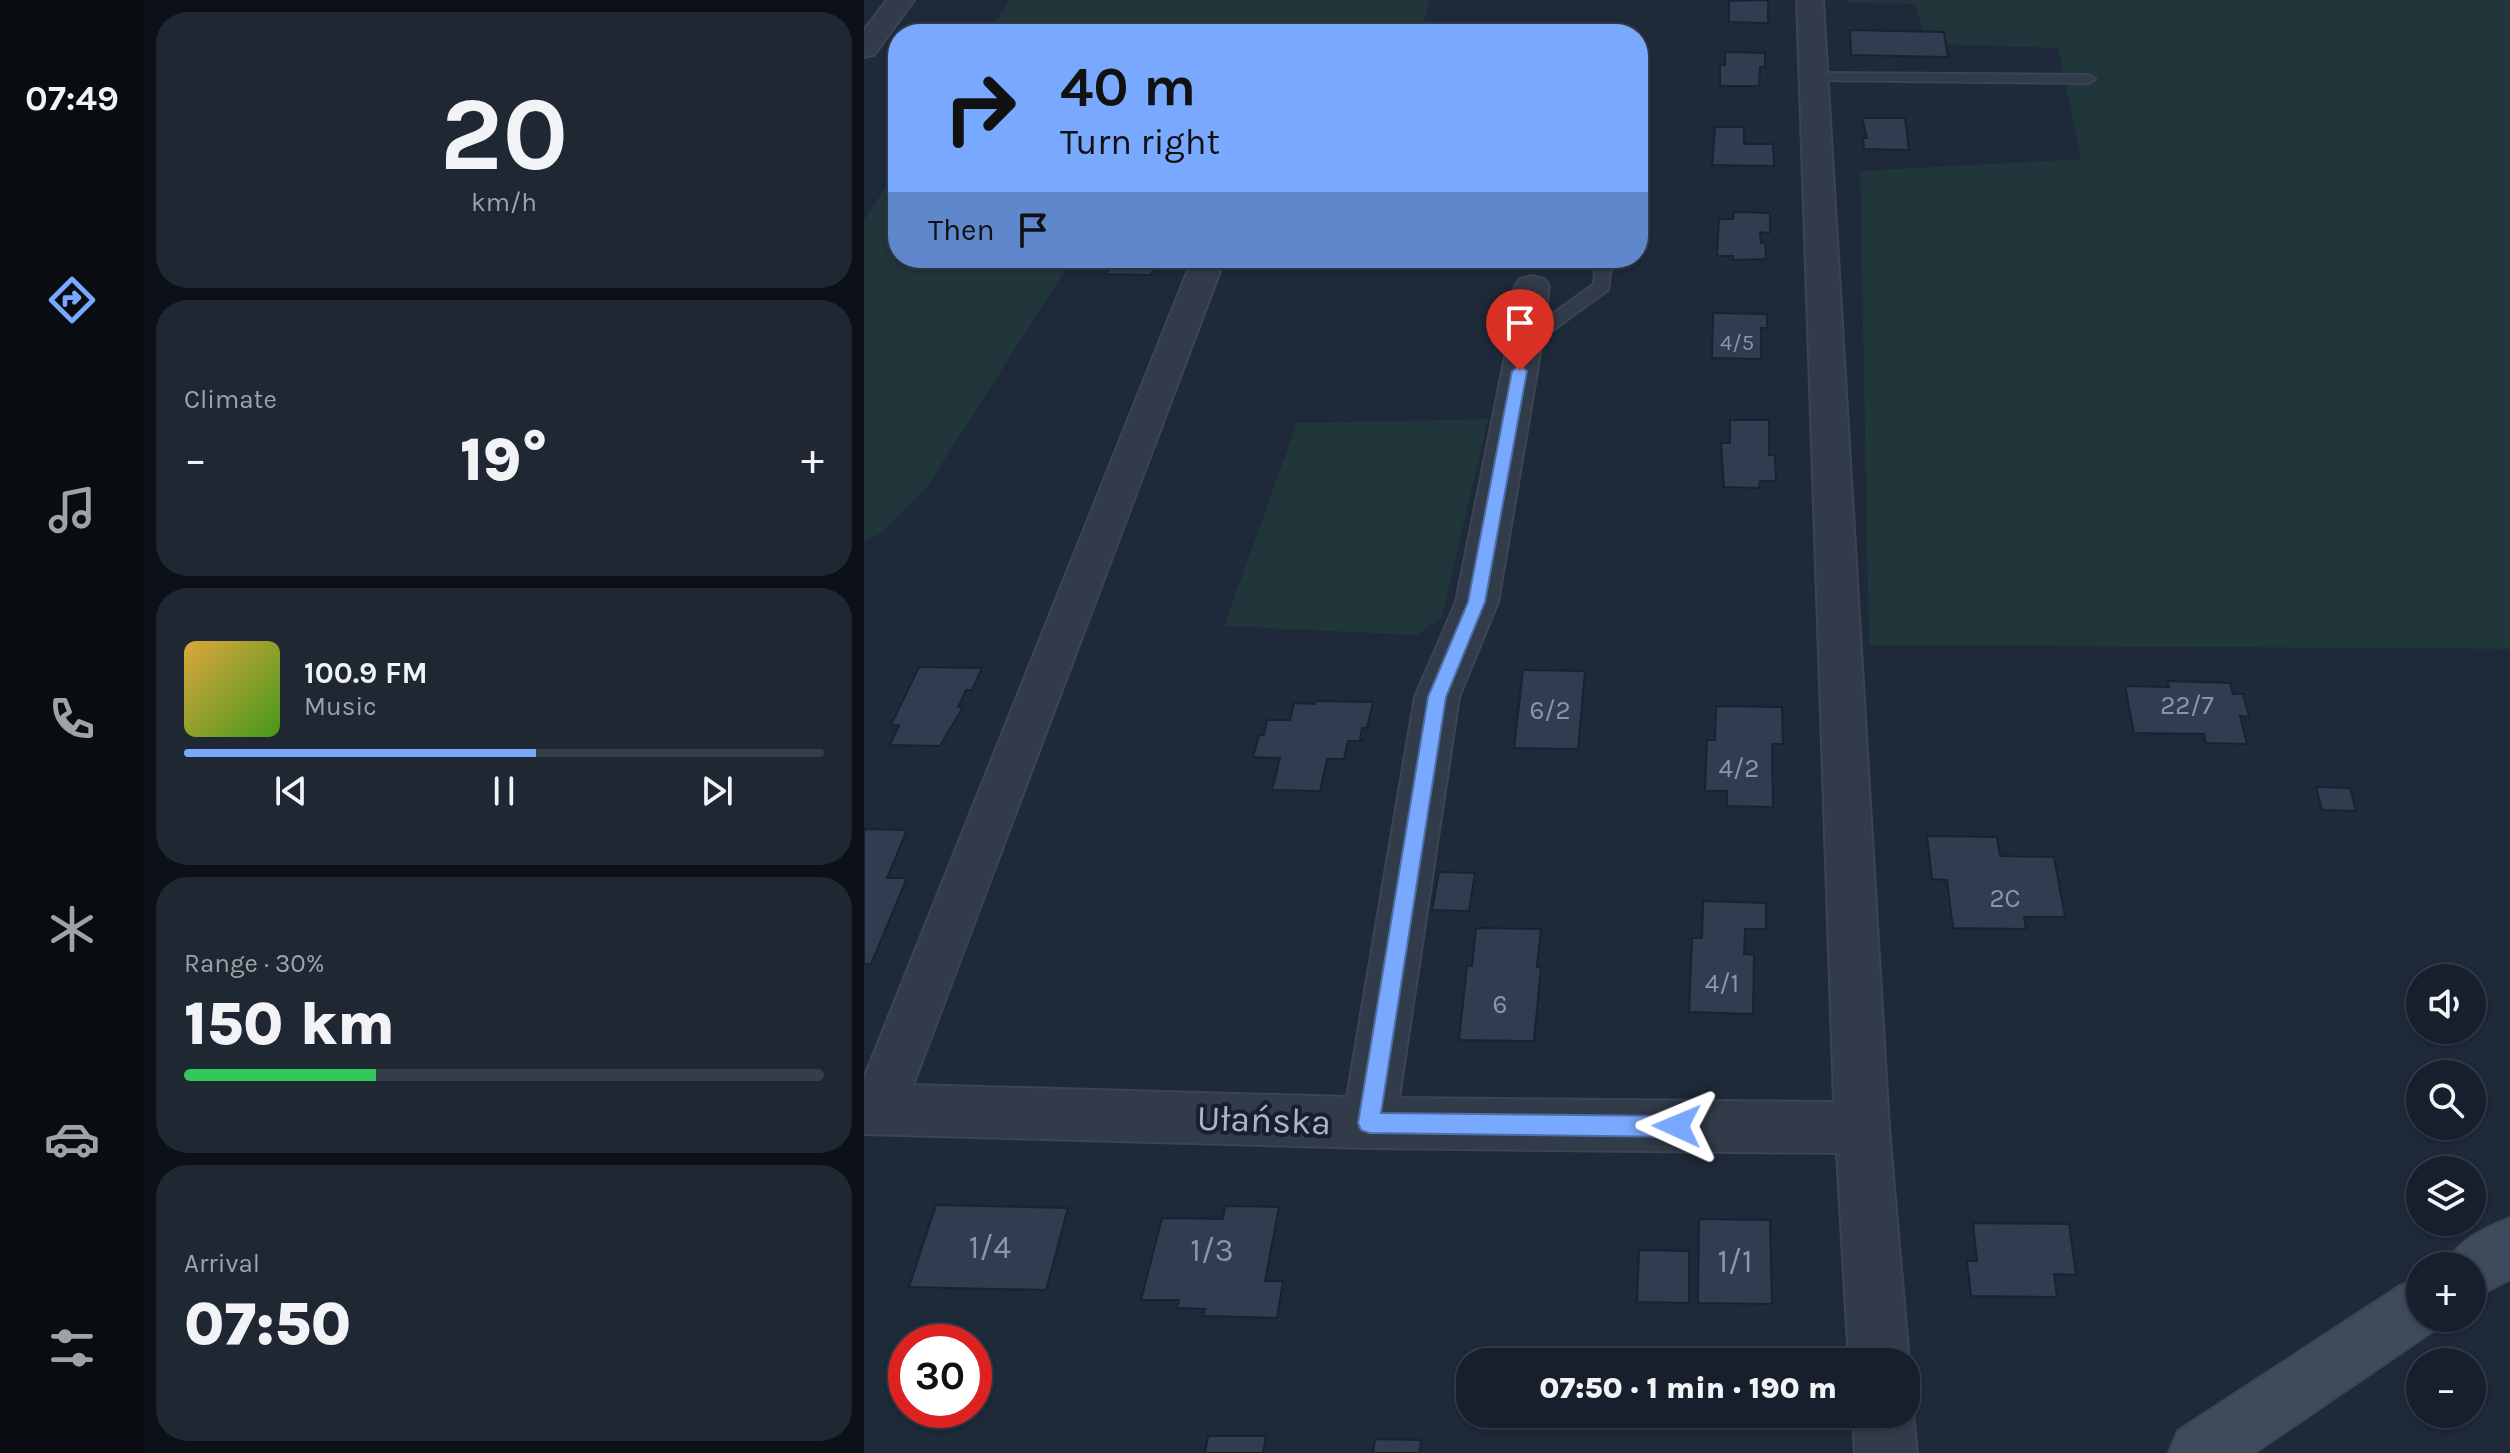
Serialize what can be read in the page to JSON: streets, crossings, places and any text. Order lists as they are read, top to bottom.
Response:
{
  "streets": {
    "street": ["Ułańska"]
  },
  "house_numbers": [
    "4/5",
    "22/7",
    "6/2",
    "4/2",
    "2C",
    "4/1",
    "6",
    "1/4",
    "1/3",
    "1/1"
  ],
  "page": {
    "tabs": "07:49",
    "tile": [
      ["20", "km/h"],
      "Climate",
      ["Range · 30%", "150 km"],
      ["Arrival", "07:50"]
    ],
    "turn": ["40 m", "Turn right"],
    "then": "Then",
    "heat": ["−", "19°", "+"],
    "song": ["100.9 FM", "Music"],
    "map_buttons": ["+", "−"],
    "limit": "30",
    "trip": "07:50 · 1 min · 190 m"
  }
}
